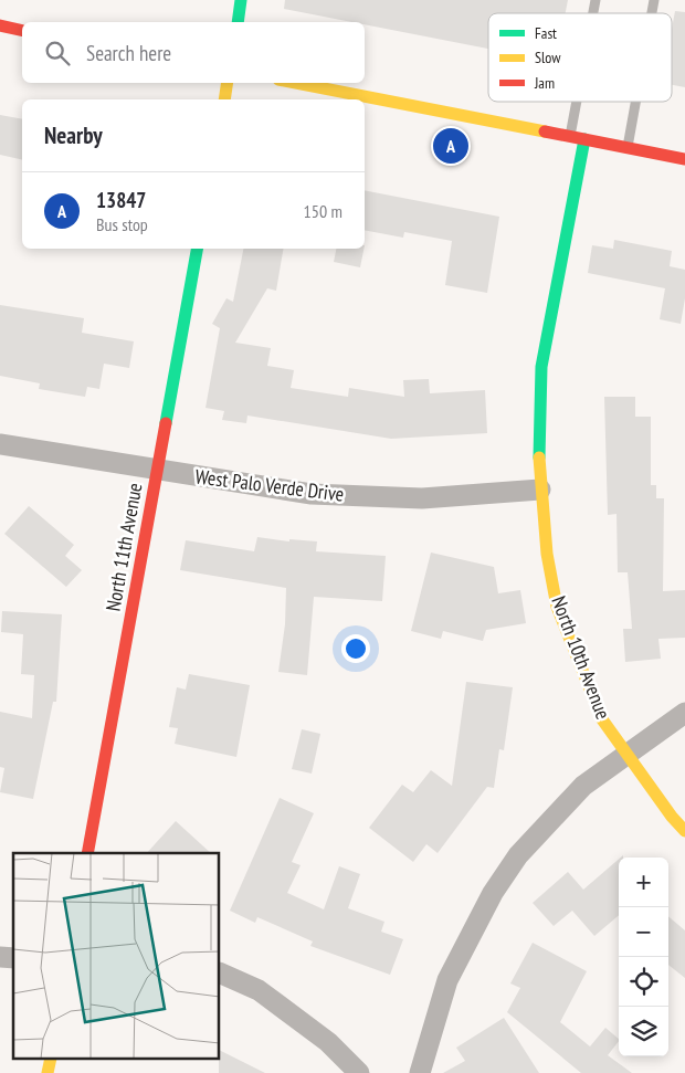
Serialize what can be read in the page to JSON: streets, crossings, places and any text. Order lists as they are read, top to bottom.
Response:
{
  "streets": {
    "street": ["West Palo Verde Drive", "North 11th Avenue", "North 10th Avenue"]
  },
  "crossings": [
    ["West Palo Verde Drive", "North 11th Avenue"],
    ["West Palo Verde Drive", "North 10th Avenue"]
  ],
  "legend": ["Fast", "Slow", "Jam"],
  "page": {
    "search": "Search here",
    "heading": "Nearby",
    "pins": "A",
    "list": [
      {
        "mark": "A",
        "name": "13847",
        "note": "Bus stop",
        "value": "150 m"
      }
    ],
    "map_buttons": ["+", "−"]
  }
}
